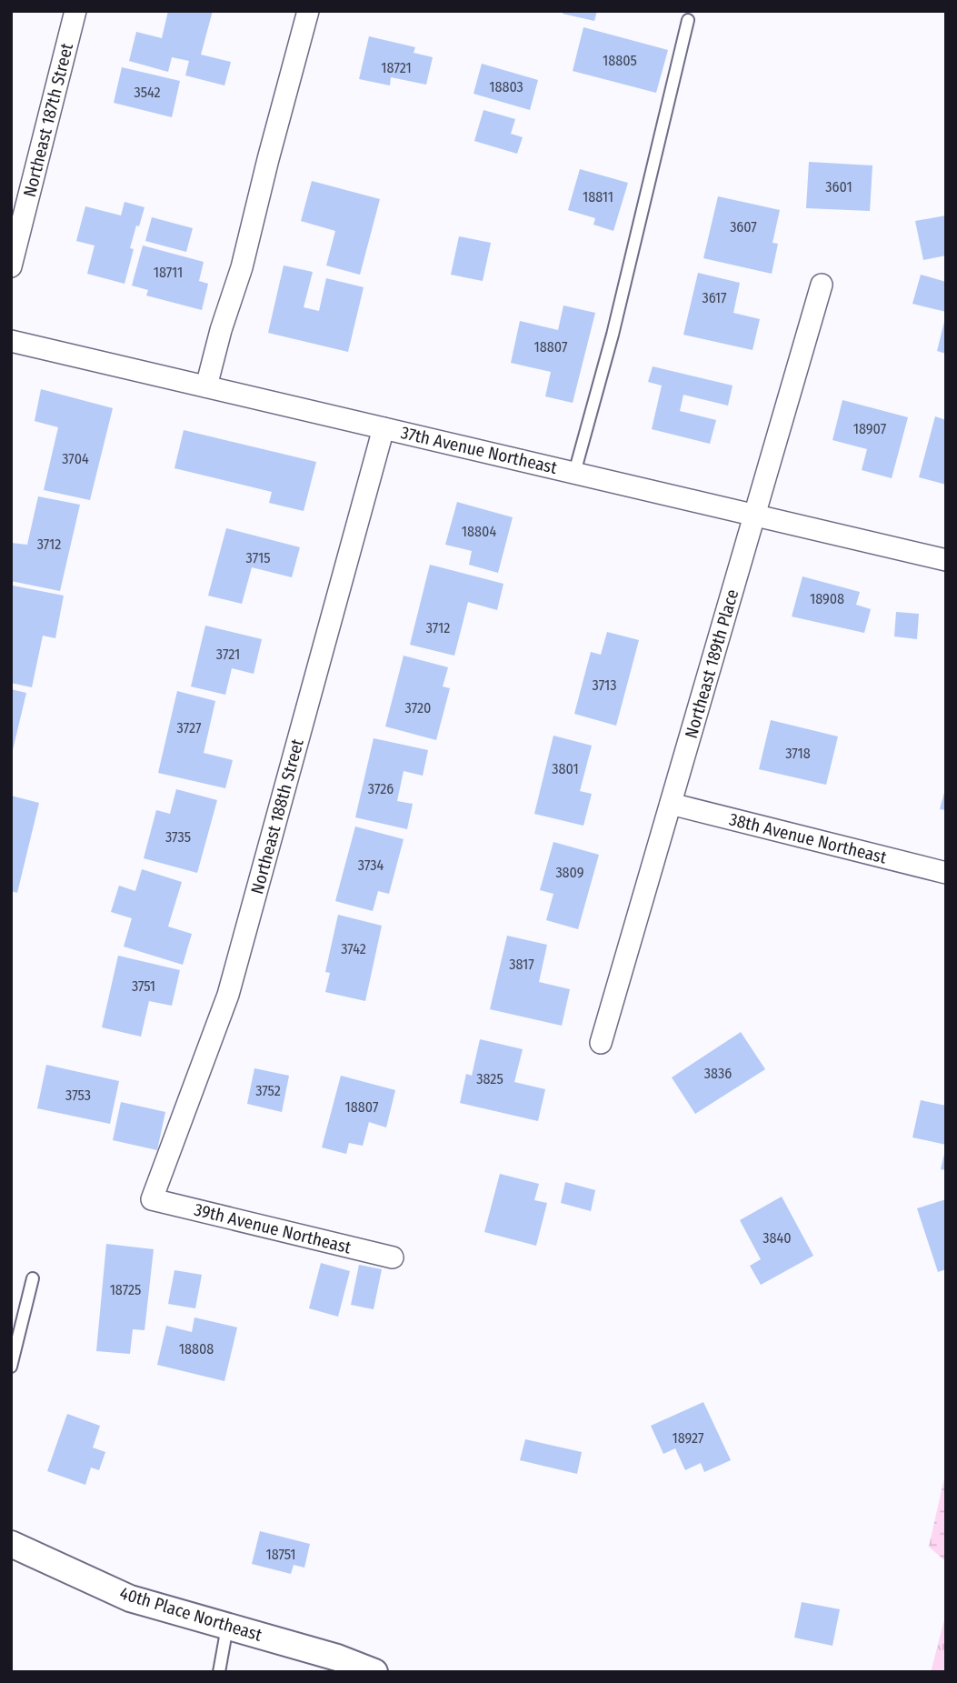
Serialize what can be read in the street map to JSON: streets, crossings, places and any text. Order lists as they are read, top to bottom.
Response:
{
  "streets": {
    "street": [
      "Northeast 187th Street",
      "37th Avenue Northeast",
      "Northeast 189th Place",
      "Northeast 188th Street",
      "38th Avenue Northeast",
      "39th Avenue Northeast",
      "40th Place Northeast"
    ]
  },
  "crossings": [
    ["37th Avenue Northeast", "Northeast 189th Place"],
    ["37th Avenue Northeast", "Northeast 188th Street"],
    ["Northeast 189th Place", "38th Avenue Northeast"],
    ["Northeast 188th Street", "39th Avenue Northeast"]
  ],
  "house_numbers": [
    "18805",
    "18721",
    "18803",
    "3542",
    "3601",
    "18811",
    "3607",
    "18711",
    "3617",
    "18807",
    "18907",
    "3704",
    "18804",
    "3712",
    "3715",
    "18908",
    "3712",
    "3721",
    "3713",
    "3720",
    "3727",
    "3718",
    "3801",
    "3726",
    "3735",
    "3734",
    "3809",
    "3742",
    "3817",
    "3751",
    "3836",
    "3825",
    "3752",
    "3753",
    "18807",
    "3840",
    "18725",
    "18808",
    "18927",
    "18751"
  ]
}
